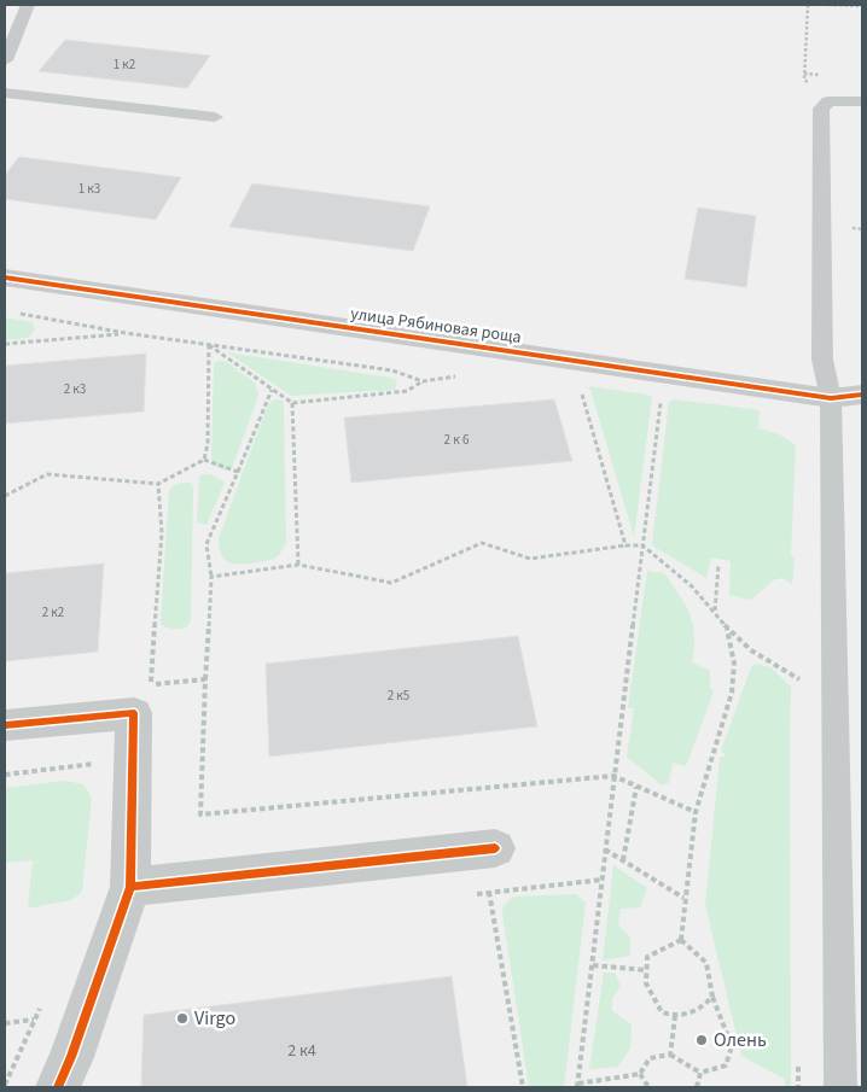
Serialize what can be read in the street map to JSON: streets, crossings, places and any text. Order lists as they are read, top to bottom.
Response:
{
  "streets": {
    "street": ["улица Рябиновая роща"]
  },
  "places": ["Virgo", "Олень"],
  "house_numbers": [
    "1 к2",
    "1 к3",
    "2 к3",
    "2 к 6",
    "2 к2",
    "2 к5",
    "2 к4"
  ]
}
